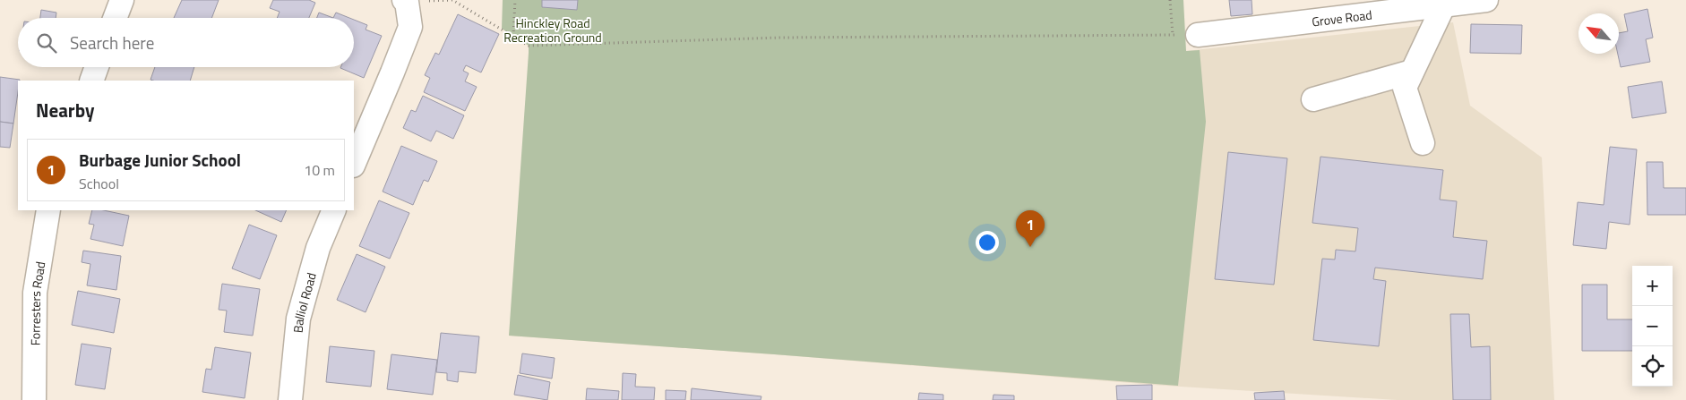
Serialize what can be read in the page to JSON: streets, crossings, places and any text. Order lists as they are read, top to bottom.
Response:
{
  "streets": {
    "street": ["Grove Road", "Balliol Road", "Forresters Road"]
  },
  "parks": ["Hinckley Road Recreation Ground"],
  "north": "top left",
  "page": {
    "search": "Search here",
    "heading": "Nearby",
    "list": [
      {
        "mark": "1",
        "name": "Burbage Junior School",
        "note": "School",
        "value": "10 m"
      }
    ],
    "pins": "1",
    "map_buttons": ["+", "−"]
  }
}
